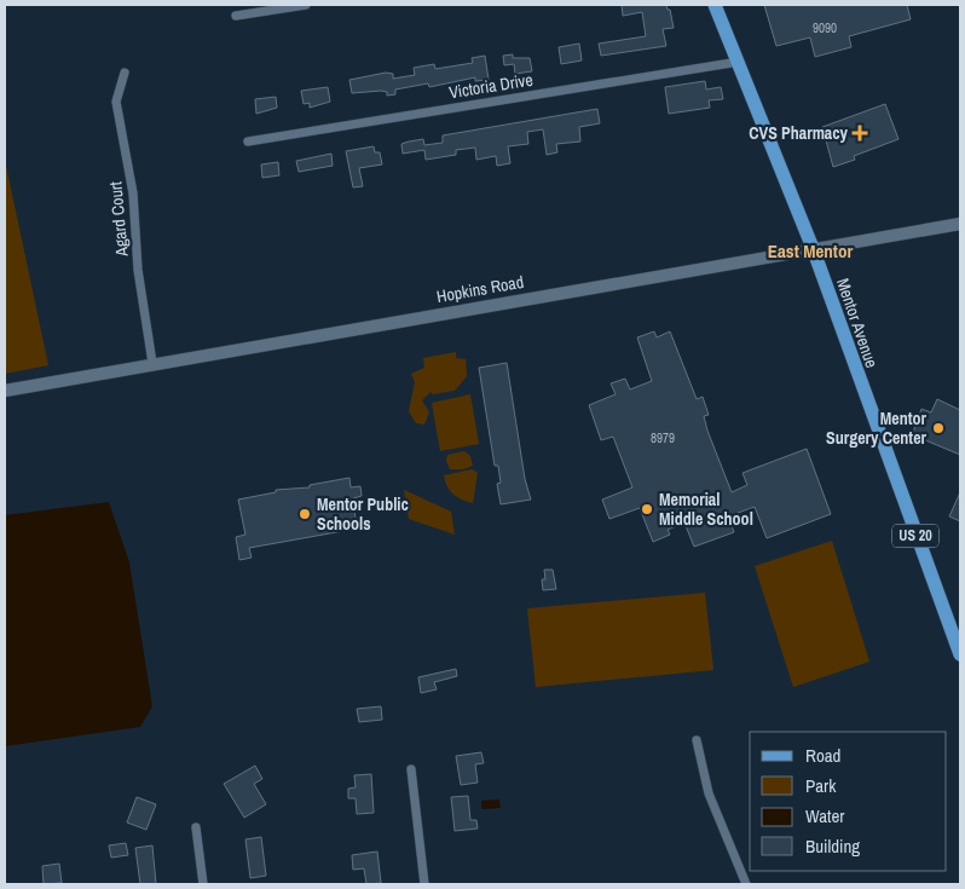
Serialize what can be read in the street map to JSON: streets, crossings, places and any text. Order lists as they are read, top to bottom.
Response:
{
  "streets": {
    "main road": ["Mentor Avenue", "US 20"],
    "street": ["Victoria Drive", "Agard Court", "Hopkins Road"]
  },
  "crossings": [
    ["Victoria Drive", "Mentor Avenue"],
    ["Agard Court", "Hopkins Road"],
    ["Hopkins Road", "Mentor Avenue"]
  ],
  "districts": ["East Mentor"],
  "places": {
    "health": ["CVS Pharmacy"],
    "other": ["Mentor Surgery Center", "Memorial Middle School", "Mentor Public Schools"]
  },
  "house_numbers": ["9090", "8979"],
  "legend": [
    "Road",
    "Park",
    "Water",
    "Building"
  ]
}
